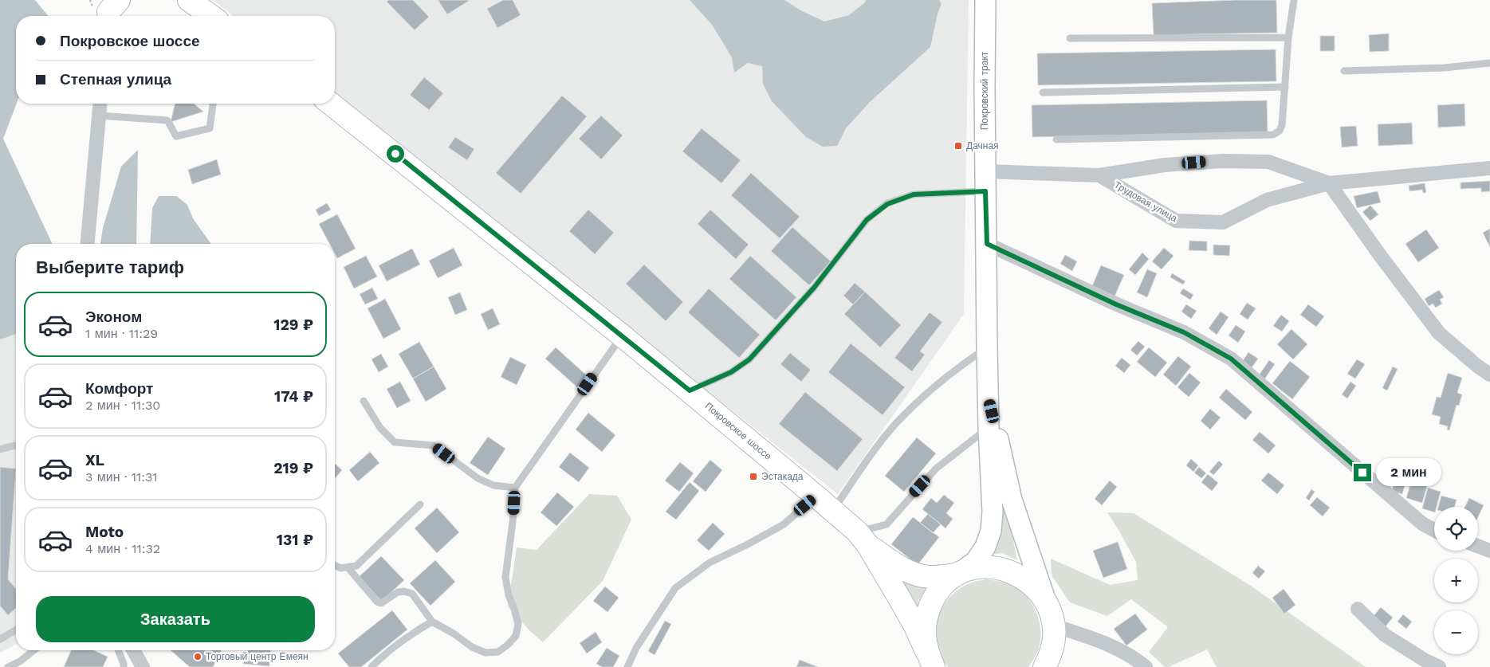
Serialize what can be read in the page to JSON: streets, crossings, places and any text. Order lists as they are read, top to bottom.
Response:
{
  "streets": {
    "main road": ["Покровский тракт", "Покровское шоссе"],
    "street": ["Трудовая улица"]
  },
  "crossings": [
    ["Покровский тракт", "Трудовая улица"]
  ],
  "places": {
    "transit": ["Дачная", "Эстакада"],
    "other": ["Торговый центр Емеян"]
  },
  "page": {
    "banner": ["Покровское шоссе", "Степная улица"],
    "heading": "Выберите тариф",
    "list": [
      {
        "name": "Эконом",
        "note": "1 мин · 11:29",
        "value": "129 ₽"
      },
      {
        "name": "Комфорт",
        "note": "2 мин · 11:30",
        "value": "174 ₽"
      },
      {
        "name": "XL",
        "note": "3 мин · 11:31",
        "value": "219 ₽"
      },
      {
        "name": "Moto",
        "note": "4 мин · 11:32",
        "value": "131 ₽"
      }
    ],
    "bubble": "2 мин",
    "map_buttons": ["+", "−"],
    "buttons": "Заказать"
  }
}
